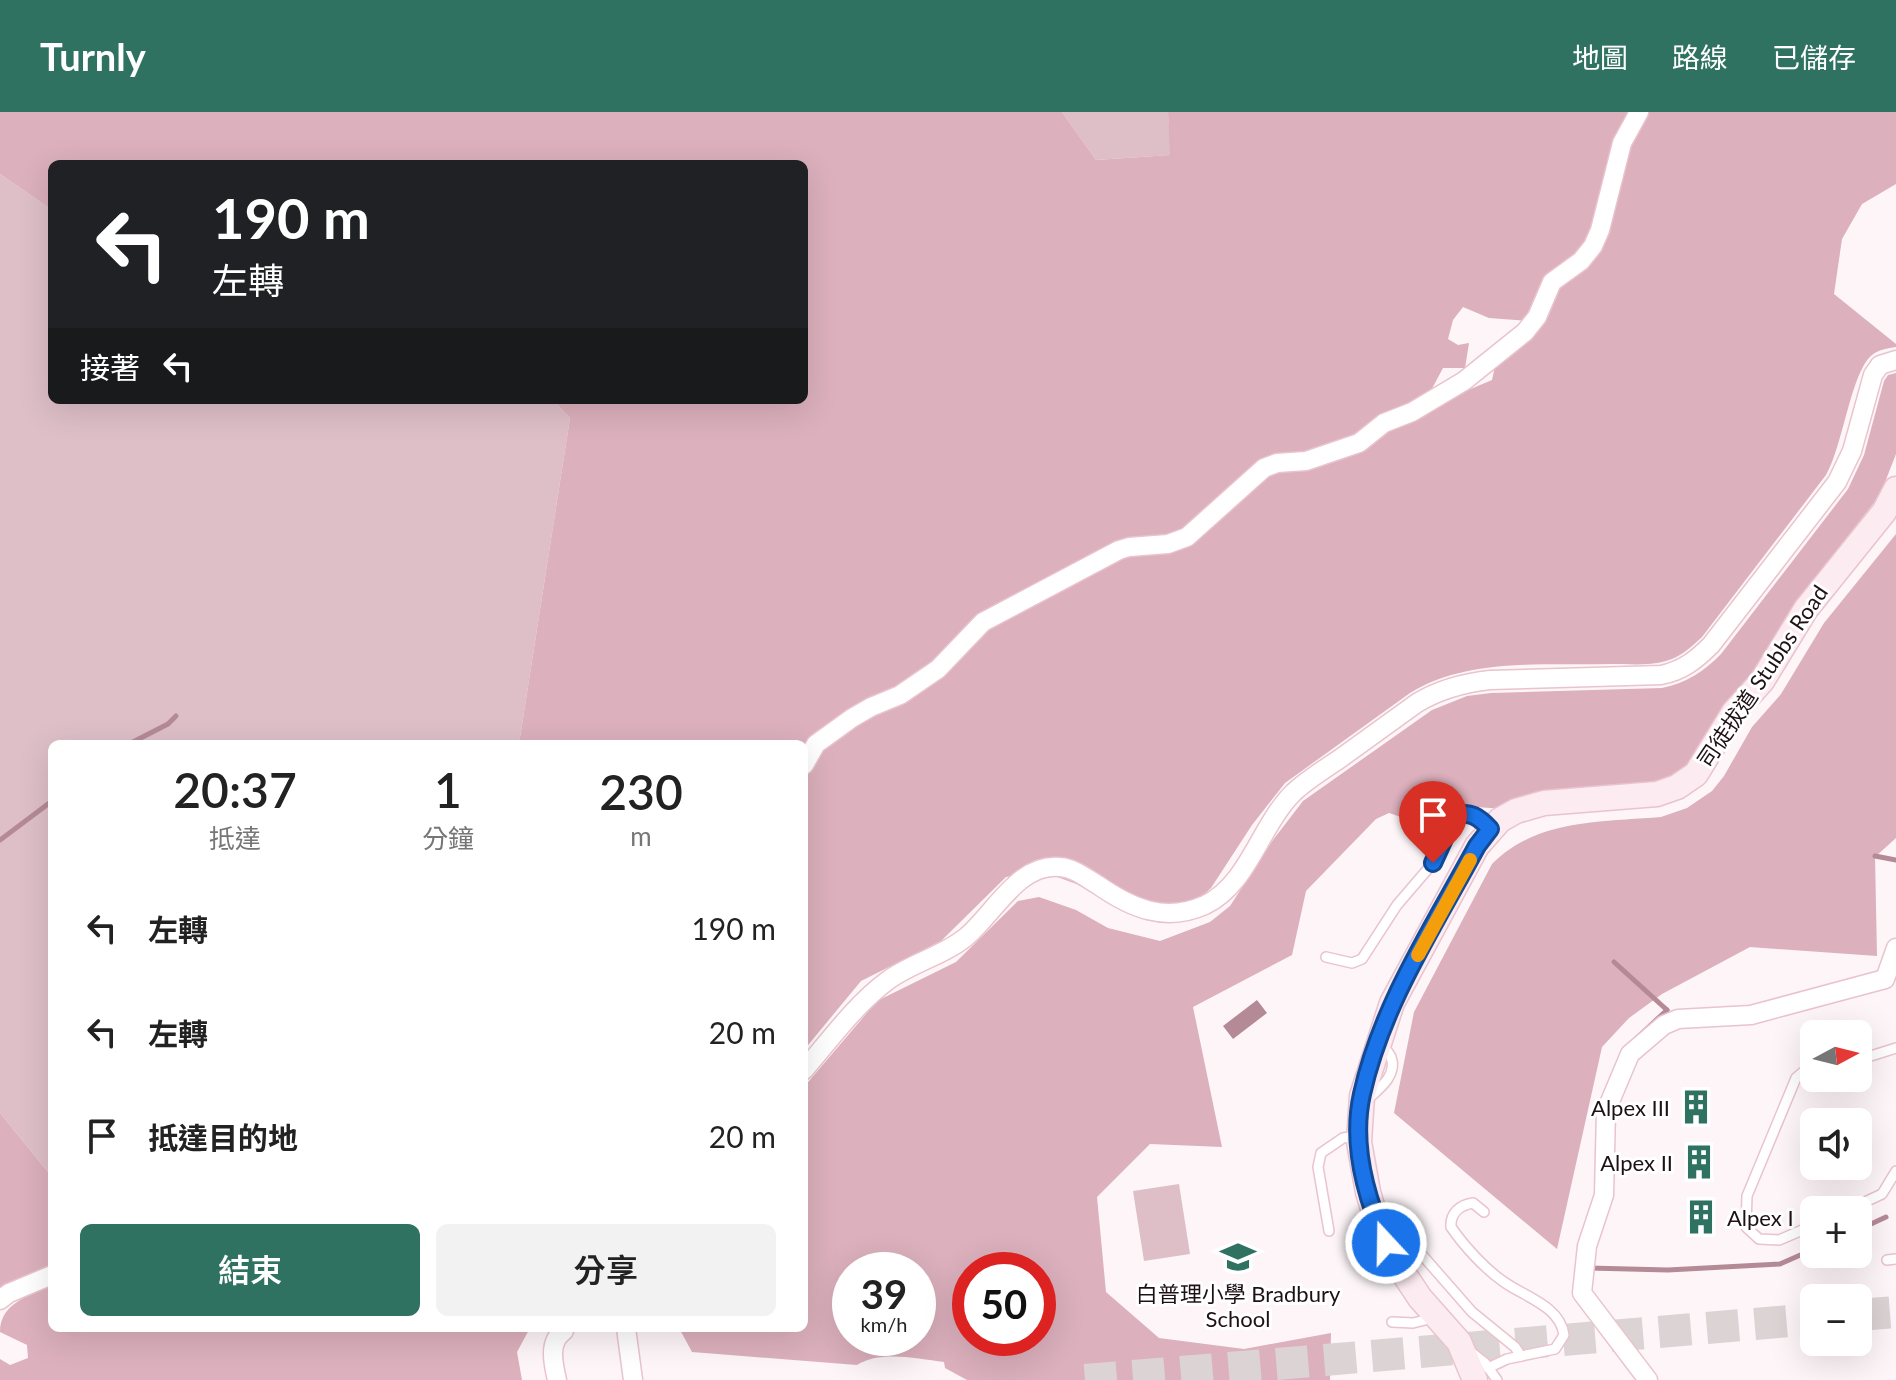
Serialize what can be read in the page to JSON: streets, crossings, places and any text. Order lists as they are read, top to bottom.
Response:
{
  "streets": {
    "main road": ["司徒拔道 Stubbs Road"]
  },
  "places": {
    "building": ["Alpex III", "Alpex II", "Alpex I"],
    "school or university": ["白普理小學 Bradbury School"]
  },
  "north": "right",
  "page": {
    "header": "Turnly",
    "nav": ["地圖", "路線", "已儲存"],
    "turn": ["190 m", "左轉"],
    "then": "接著",
    "eta": [
      "20:37",
      "抵達",
      "1",
      "分鐘",
      "230",
      "m"
    ],
    "list": [
      {
        "name": "左轉",
        "value": "190 m"
      },
      {
        "name": "左轉",
        "value": "20 m"
      },
      {
        "name": "抵達目的地",
        "value": "20 m"
      }
    ],
    "map_buttons": ["+", "−"],
    "buttons": ["結束", "分享"],
    "speed": "39 km/h",
    "limit": "50"
  }
}
